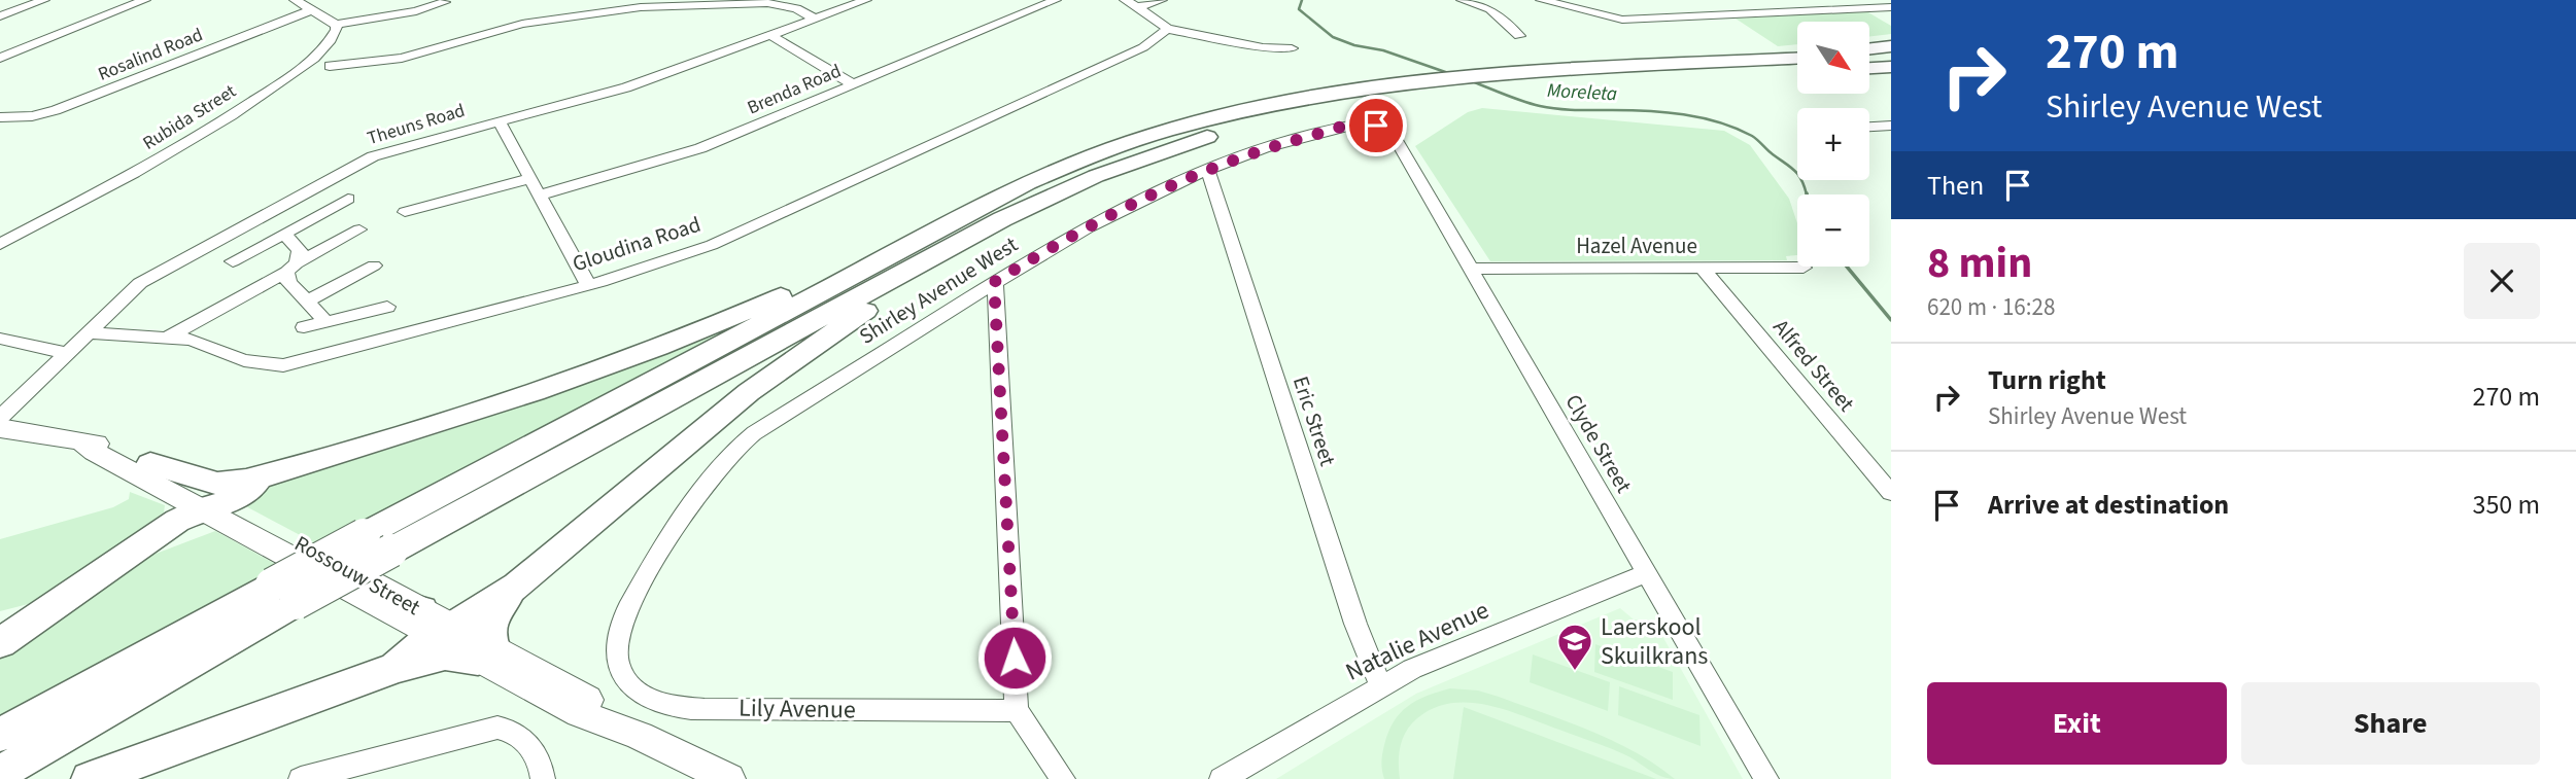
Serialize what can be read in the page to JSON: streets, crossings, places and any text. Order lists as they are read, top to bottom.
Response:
{
  "streets": {
    "main road": ["Rossouw Street"],
    "street": [
      "Rosalind Road",
      "Brenda Road",
      "Rubida Street",
      "Theuns Road",
      "Gloudina Road",
      "Hazel Avenue",
      "Shirley Avenue West",
      "Alfred Street",
      "Eric Street",
      "Clyde Street",
      "Natalie Avenue",
      "Lily Avenue"
    ]
  },
  "crossings": [
    ["Theuns Road", "Gloudina Road"],
    ["Hazel Avenue", "Alfred Street"],
    ["Hazel Avenue", "Clyde Street"],
    ["Shirley Avenue West", "Eric Street"],
    ["Shirley Avenue West", "Clyde Street"],
    ["Shirley Avenue West", "Lily Avenue"],
    ["Eric Street", "Natalie Avenue"],
    ["Clyde Street", "Natalie Avenue"]
  ],
  "water": ["Moreleta"],
  "places": {
    "school or university": ["Laerskool Skuilkrans"]
  },
  "north": "bottom right",
  "page": {
    "turn": ["270 m", "Shirley Avenue West"],
    "map_buttons": ["+", "−"],
    "then": "Then",
    "heading": ["8 min", "620 m · 16:28"],
    "list": [
      {
        "name": "Turn right",
        "note": "Shirley Avenue West",
        "value": "270 m"
      },
      {
        "name": "Arrive at destination",
        "value": "350 m"
      }
    ],
    "buttons": ["Exit", "Share"]
  }
}
